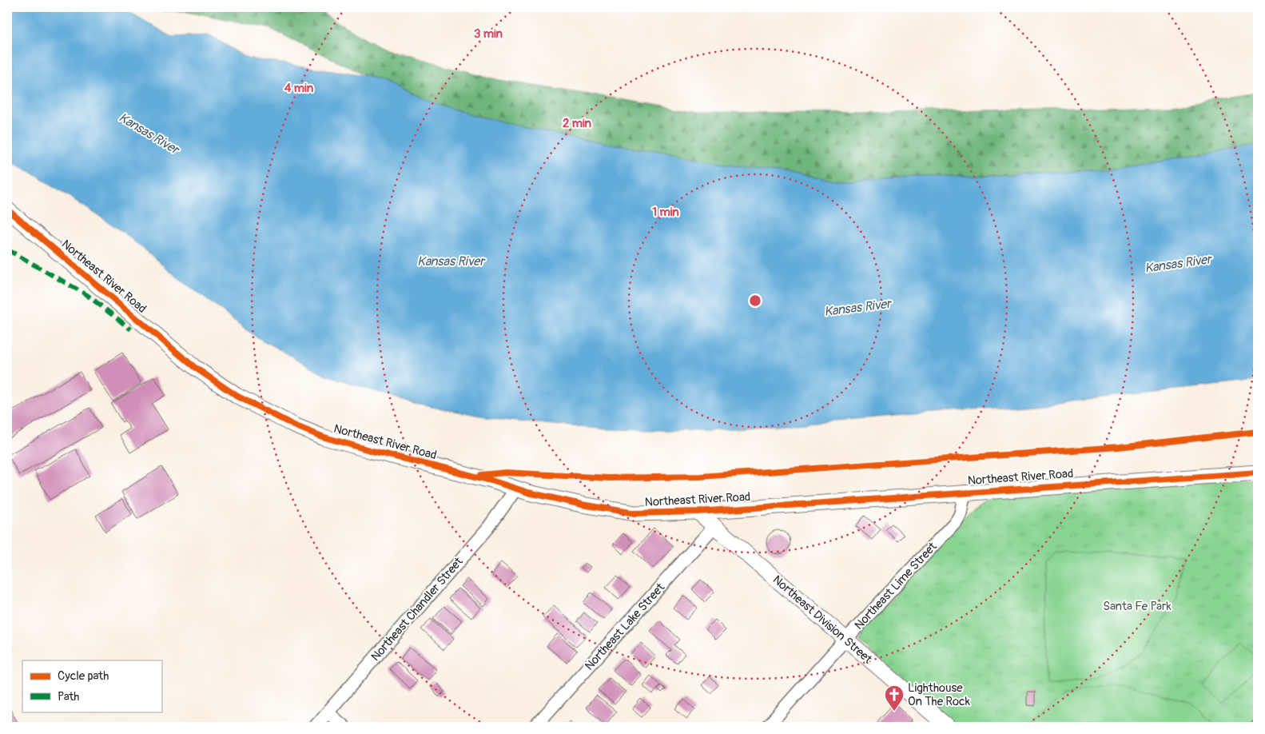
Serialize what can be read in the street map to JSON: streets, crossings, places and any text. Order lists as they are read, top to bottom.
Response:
{
  "streets": {
    "street": [
      "Northeast River Road",
      "Northeast Lime Street",
      "Northeast Chandler Street",
      "Northeast Division Street",
      "Northeast Lake Street"
    ]
  },
  "crossings": [
    ["Northeast River Road", "Northeast Lime Street"],
    ["Northeast River Road", "Northeast Chandler Street"],
    ["Northeast River Road", "Northeast Division Street"],
    ["Northeast Lime Street", "Northeast Division Street"],
    ["Northeast Division Street", "Northeast Lake Street"]
  ],
  "water": ["Kansas River"],
  "parks": ["Santa Fe Park"],
  "places": {
    "church": ["Lighthouse On The Rock"]
  },
  "legend": ["Cycle path", "Path"],
  "rings": [
    "3 min",
    "4 min",
    "2 min",
    "1 min"
  ]
}
